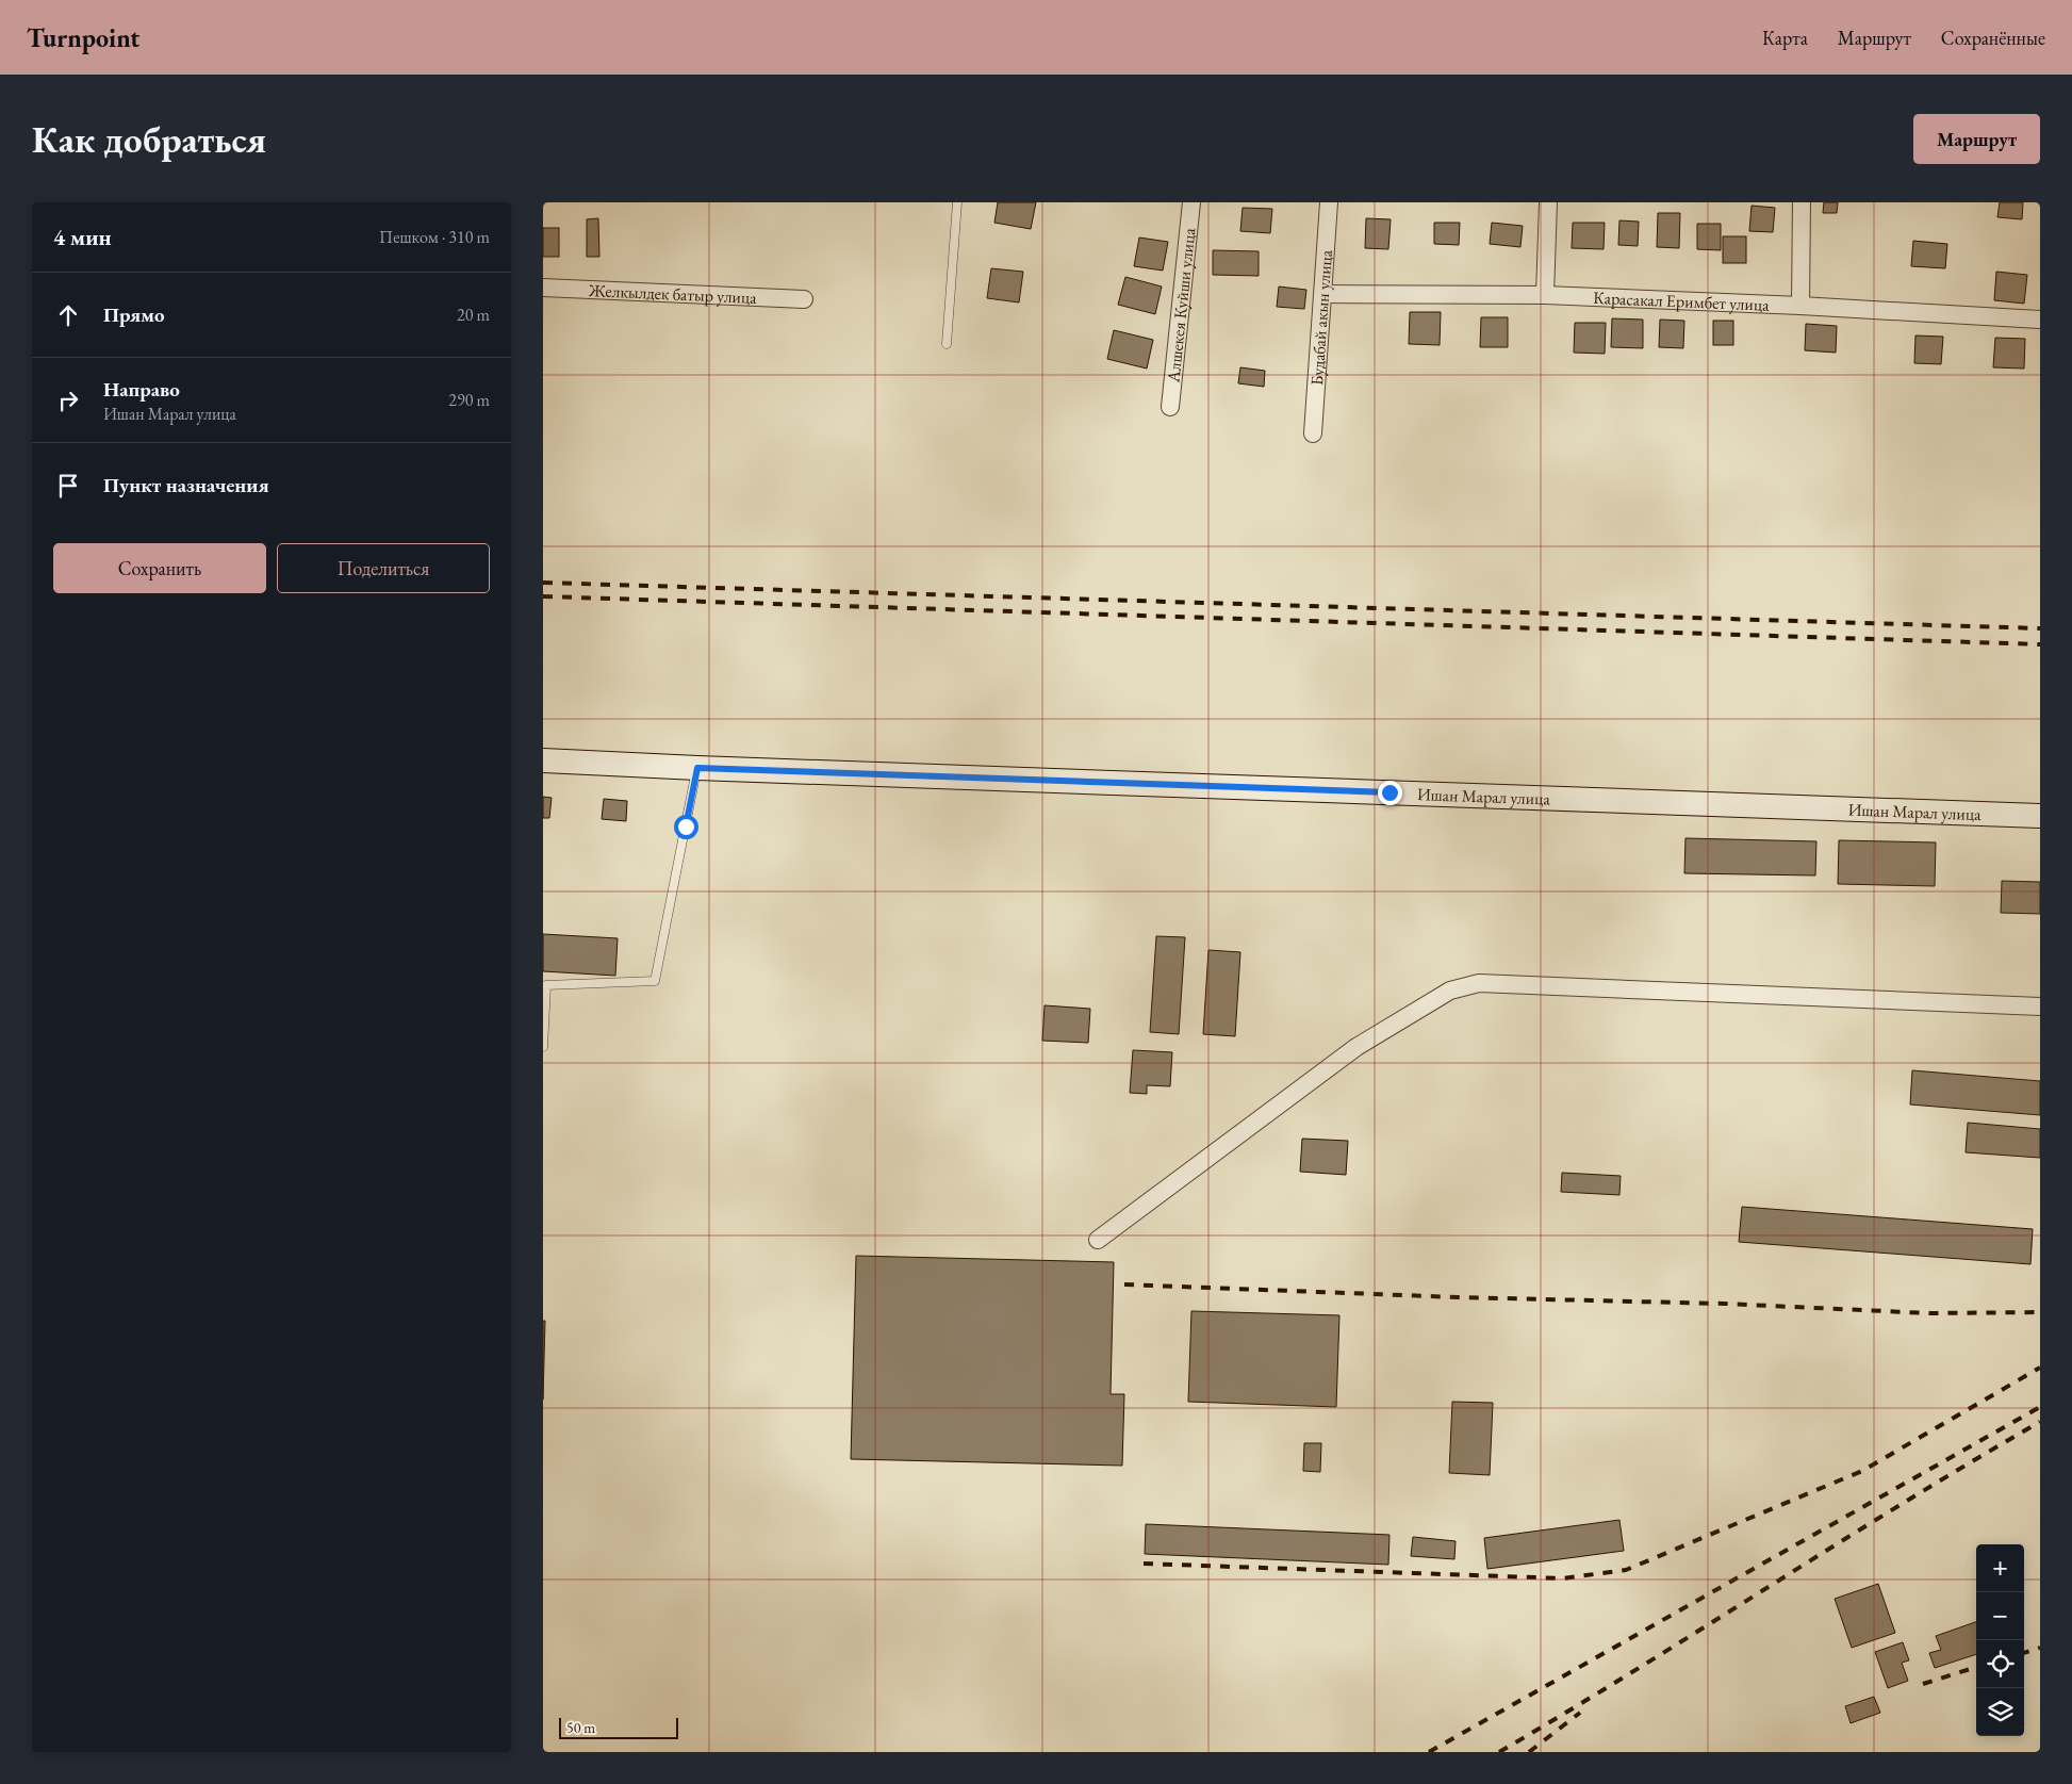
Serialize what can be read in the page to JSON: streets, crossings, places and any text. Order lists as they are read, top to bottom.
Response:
{
  "streets": {
    "main road": ["Ишан Марал улица"],
    "street": [
      "Желкылдек батыр улица",
      "Карасакал Еримбет улица",
      "Алшекея Куйши улица",
      "Будабай акын улица"
    ]
  },
  "crossings": [
    ["Карасакал Еримбет улица", "Будабай акын улица"]
  ],
  "scale_bar": "50 m",
  "page": {
    "header": "Turnpoint",
    "nav": ["Карта", "Маршрут", "Сохранённые"],
    "buttons": [
      "Маршрут",
      ["Сохранить", "Поделиться"]
    ],
    "title": "Как добраться",
    "heading": ["4 мин", "Пешком · 310 m"],
    "list": [
      ["Прямо", "20 m"],
      ["Направо", "Ишан Марал улица", "290 m"],
      "Пункт назначения"
    ],
    "map_buttons": ["+", "−"],
    "scale": "50 m"
  }
}
